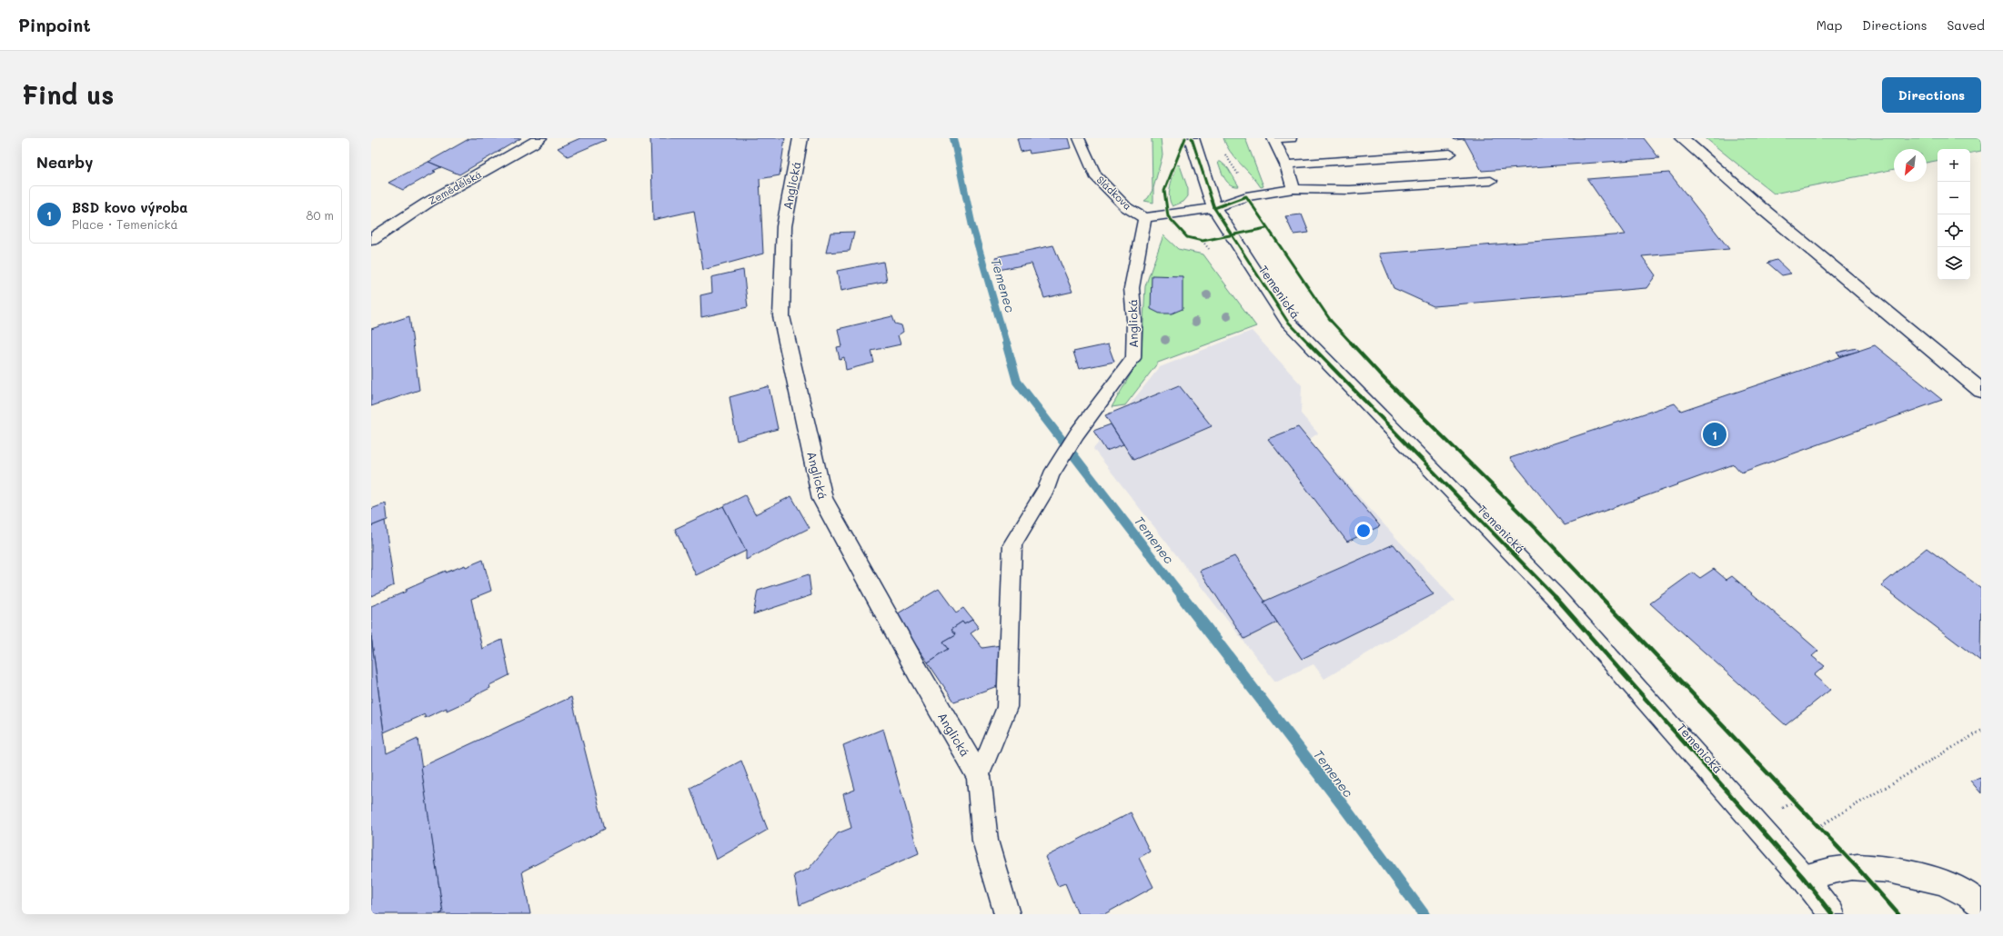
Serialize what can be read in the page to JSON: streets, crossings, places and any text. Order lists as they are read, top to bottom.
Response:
{
  "streets": {
    "street": ["Anglická", "Zemědělská", "Temenická"],
    "lane": ["Sládkova"]
  },
  "crossings": [
    ["Anglická", "Sládkova"]
  ],
  "water": ["Temenec"],
  "north": "bottom left",
  "page": {
    "header": "Pinpoint",
    "nav": ["Map", "Directions", "Saved"],
    "buttons": "Directions",
    "title": "Find us",
    "heading": "Nearby",
    "map_buttons": ["+", "−"],
    "list": [
      {
        "mark": "1",
        "name": "BSD kovo výroba",
        "note": "Place · Temenická",
        "value": "80 m"
      }
    ],
    "pins": "1"
  }
}
